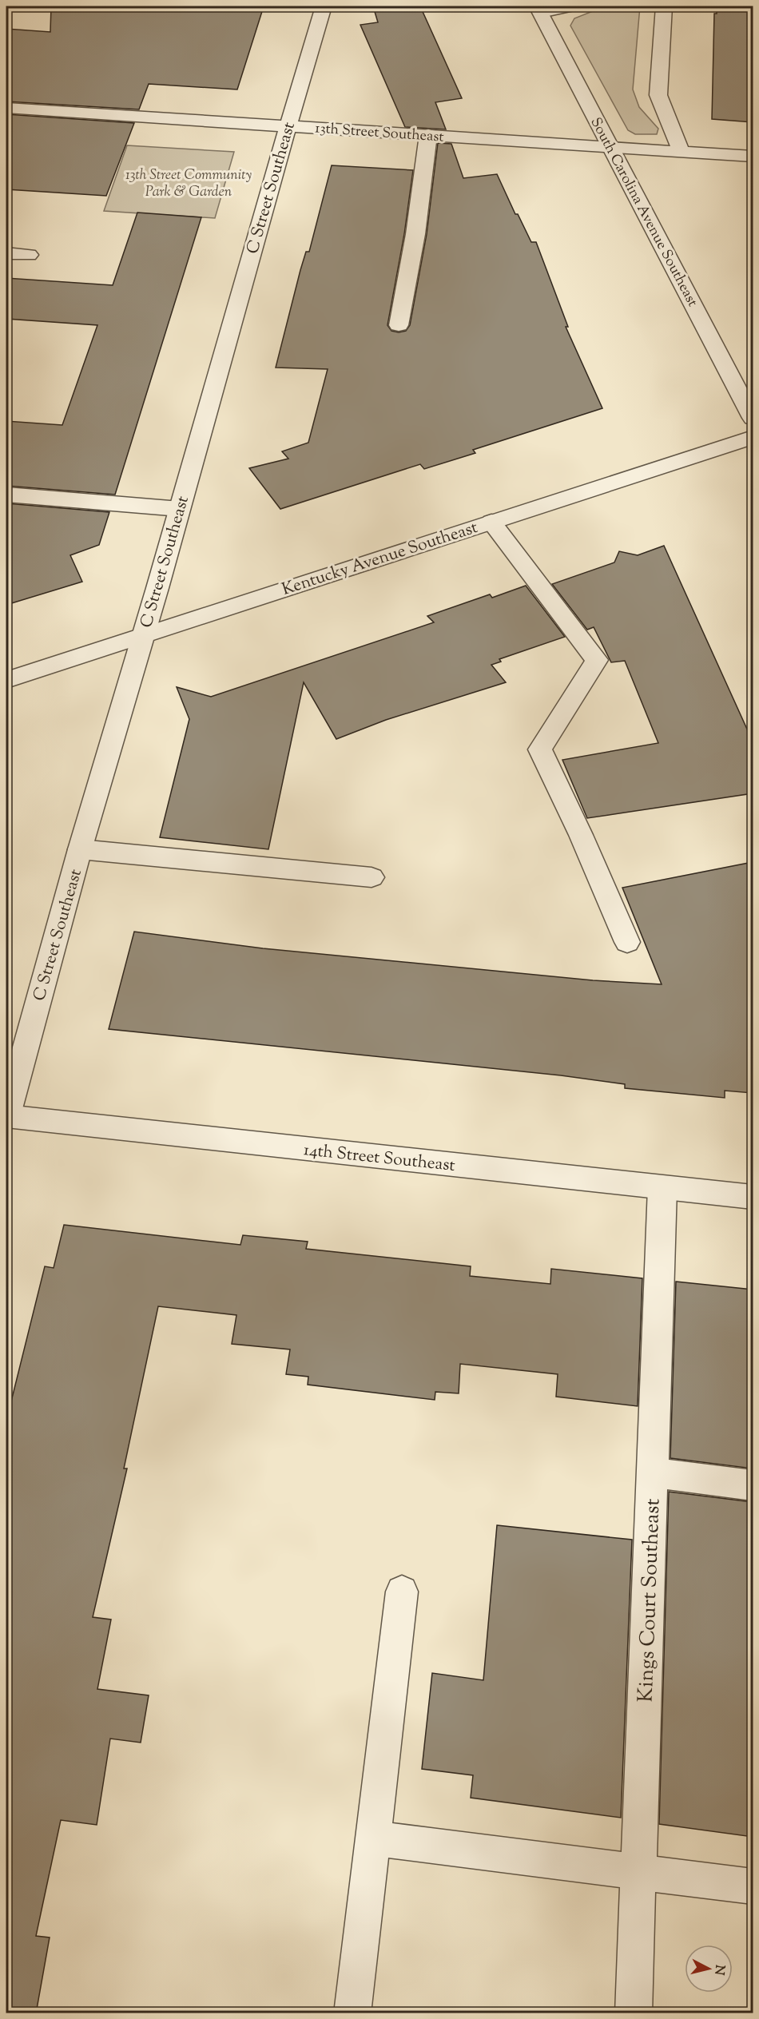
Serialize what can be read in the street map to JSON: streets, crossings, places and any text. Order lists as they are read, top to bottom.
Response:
{
  "streets": {
    "street": [
      "13th Street Southeast",
      "C Street Southeast",
      "South Carolina Avenue Southeast",
      "Kentucky Avenue Southeast",
      "14th Street Southeast",
      "Kings Court Southeast"
    ]
  },
  "crossings": [
    ["13th Street Southeast", "C Street Southeast"],
    ["13th Street Southeast", "South Carolina Avenue Southeast"],
    ["C Street Southeast", "Kentucky Avenue Southeast"],
    ["C Street Southeast", "14th Street Southeast"],
    ["14th Street Southeast", "Kings Court Southeast"]
  ],
  "parks": ["13th Street Community Park & Garden"],
  "north": "right"
}
